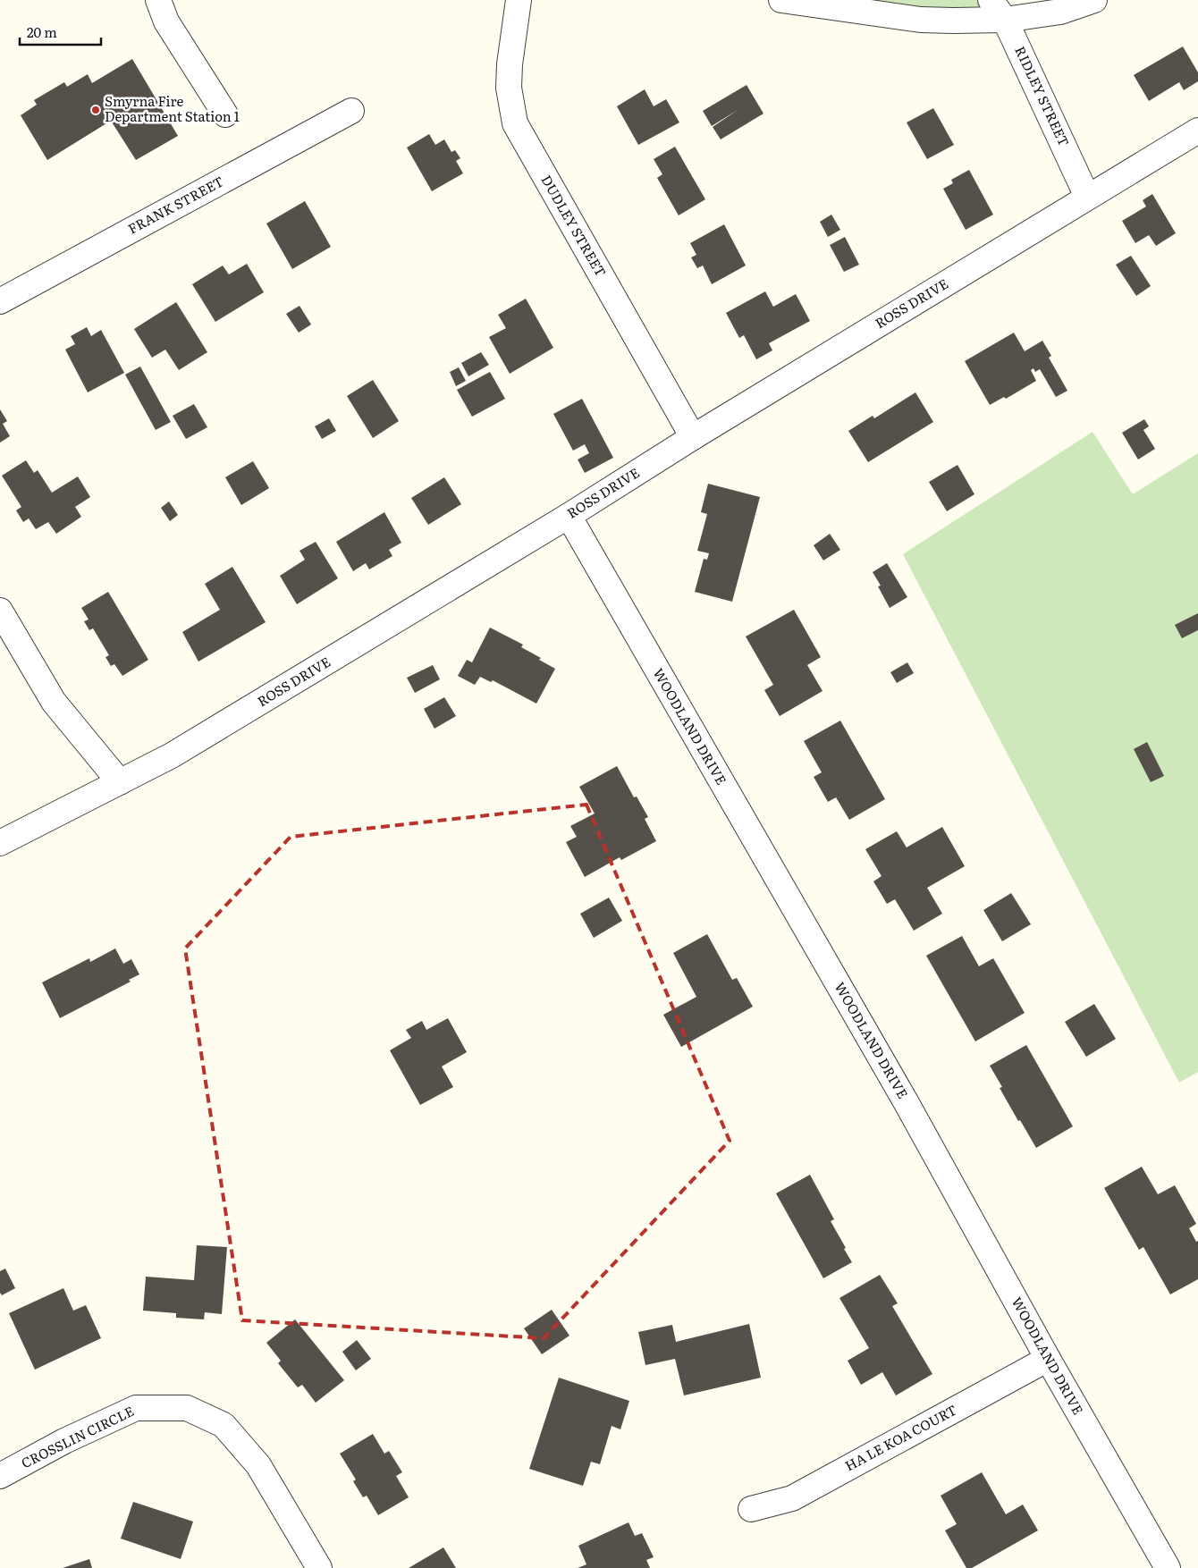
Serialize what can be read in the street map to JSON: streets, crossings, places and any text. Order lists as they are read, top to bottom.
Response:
{
  "streets": {
    "street": [
      "RIDLEY STREET",
      "FRANK STREET",
      "DUDLEY STREET",
      "ROSS DRIVE",
      "WOODLAND DRIVE",
      "CROSSLIN CIRCLE",
      "HA LE KOA COURT"
    ]
  },
  "crossings": [
    ["RIDLEY STREET", "ROSS DRIVE"],
    ["DUDLEY STREET", "ROSS DRIVE"],
    ["ROSS DRIVE", "WOODLAND DRIVE"],
    ["WOODLAND DRIVE", "HA LE KOA COURT"]
  ],
  "places": ["Smyrna Fire Department Station 1"],
  "scale_bar": "20 m"
}
